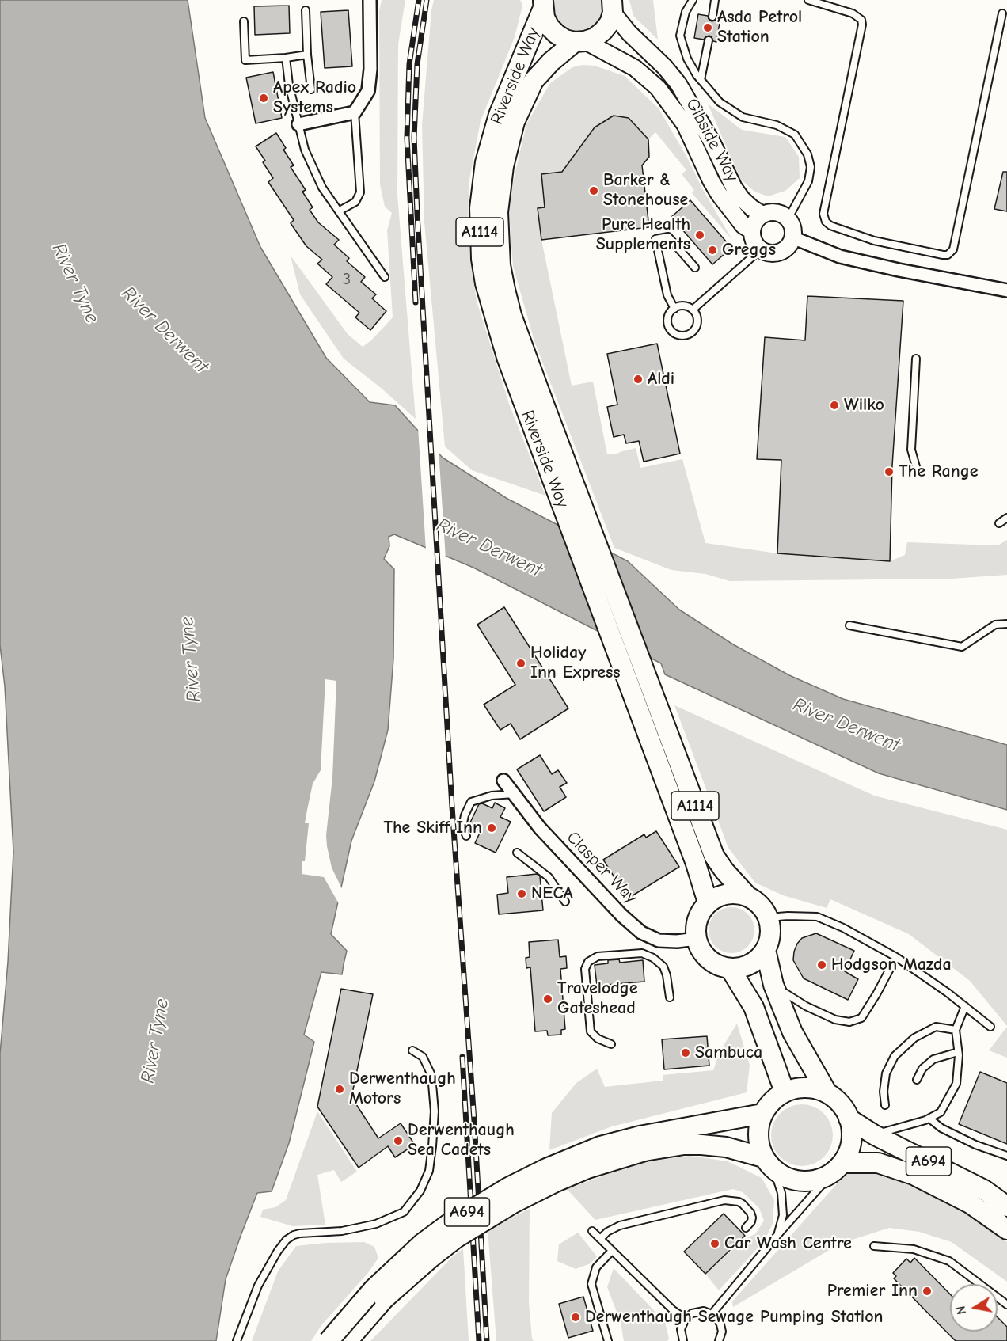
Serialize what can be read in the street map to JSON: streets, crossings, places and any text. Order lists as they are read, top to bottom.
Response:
{
  "streets": {
    "main road": ["Riverside Way", "A1114", "A694"],
    "street": ["Gibside Way", "Clasper Way"]
  },
  "crossings": [
    ["Riverside Way", "Gibside Way"],
    ["Riverside Way", "A1114"],
    ["Riverside Way", "Clasper Way"],
    ["A1114", "Clasper Way"]
  ],
  "water": ["River Tyne", "River Derwent"],
  "places": [
    "Asda Petrol Station",
    "Apex Radio Systems",
    "Barker & Stonehouse",
    "Pure Health Supplements",
    "Greggs",
    "Aldi",
    "Wilko",
    "The Range",
    "Holiday Inn Express",
    "The Skiff Inn",
    "NECA",
    "Hodgson Mazda",
    "Travelodge Gateshead",
    "Sambuca",
    "Derwenthaugh Motors",
    "Derwenthaugh Sea Cadets",
    "Car Wash Centre",
    "Premier Inn",
    "Derwenthaugh Sewage Pumping Station"
  ],
  "house_numbers": ["3"],
  "north": "left"
}
